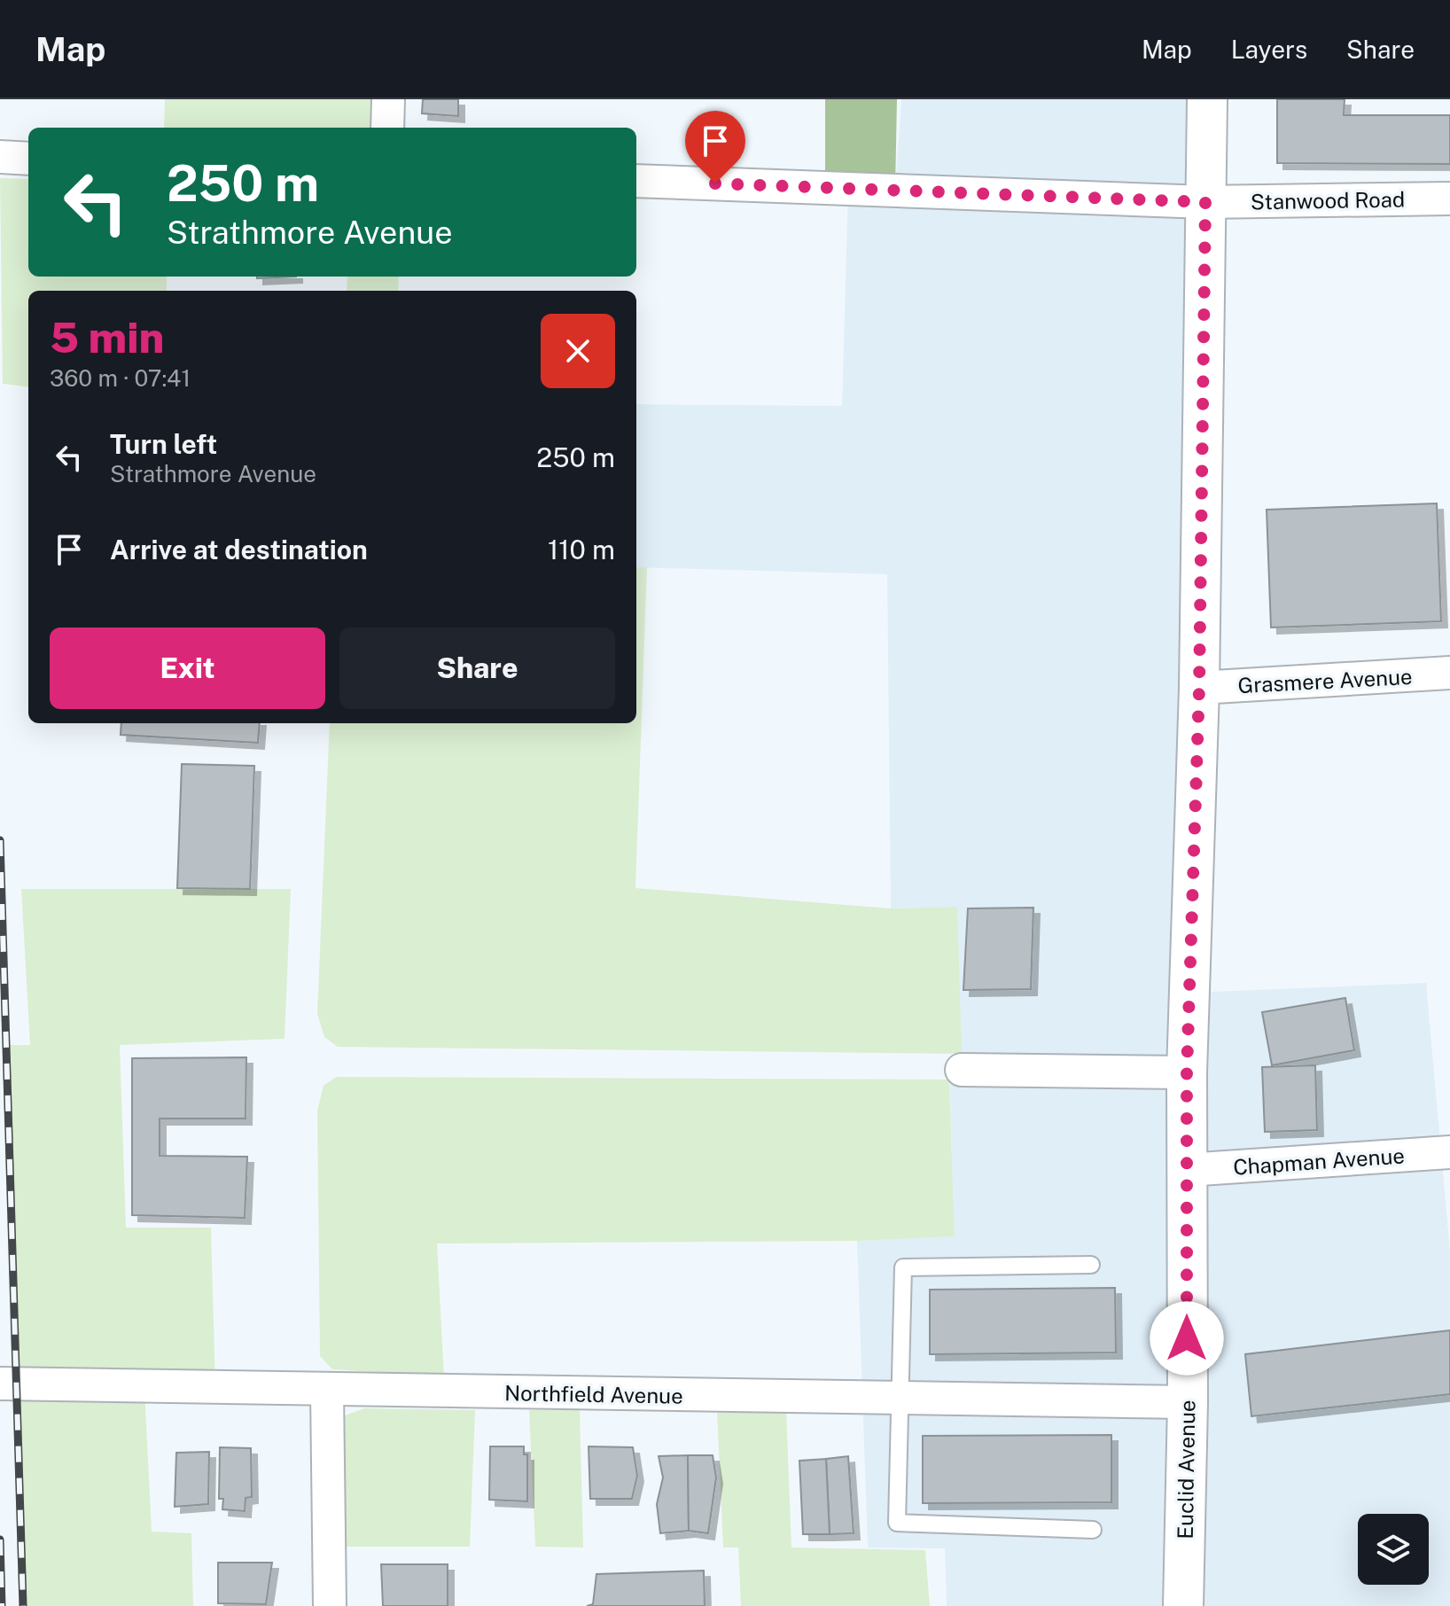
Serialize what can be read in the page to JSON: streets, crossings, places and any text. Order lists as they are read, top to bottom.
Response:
{
  "streets": {
    "main road": ["Euclid Avenue"],
    "street": [
      "Stanwood Road",
      "Grasmere Avenue",
      "Chapman Avenue",
      "Northfield Avenue"
    ]
  },
  "crossings": [
    ["Stanwood Road", "Euclid Avenue"],
    ["Grasmere Avenue", "Euclid Avenue"],
    ["Chapman Avenue", "Euclid Avenue"],
    ["Northfield Avenue", "Euclid Avenue"]
  ],
  "page": {
    "header": "Map",
    "nav": ["Map", "Layers", "Share"],
    "turn": ["250 m", "Strathmore Avenue"],
    "heading": ["5 min", "360 m · 07:41"],
    "list": [
      {
        "name": "Turn left",
        "note": "Strathmore Avenue",
        "value": "250 m"
      },
      {
        "name": "Arrive at destination",
        "value": "110 m"
      }
    ],
    "buttons": ["Exit", "Share"]
  }
}
